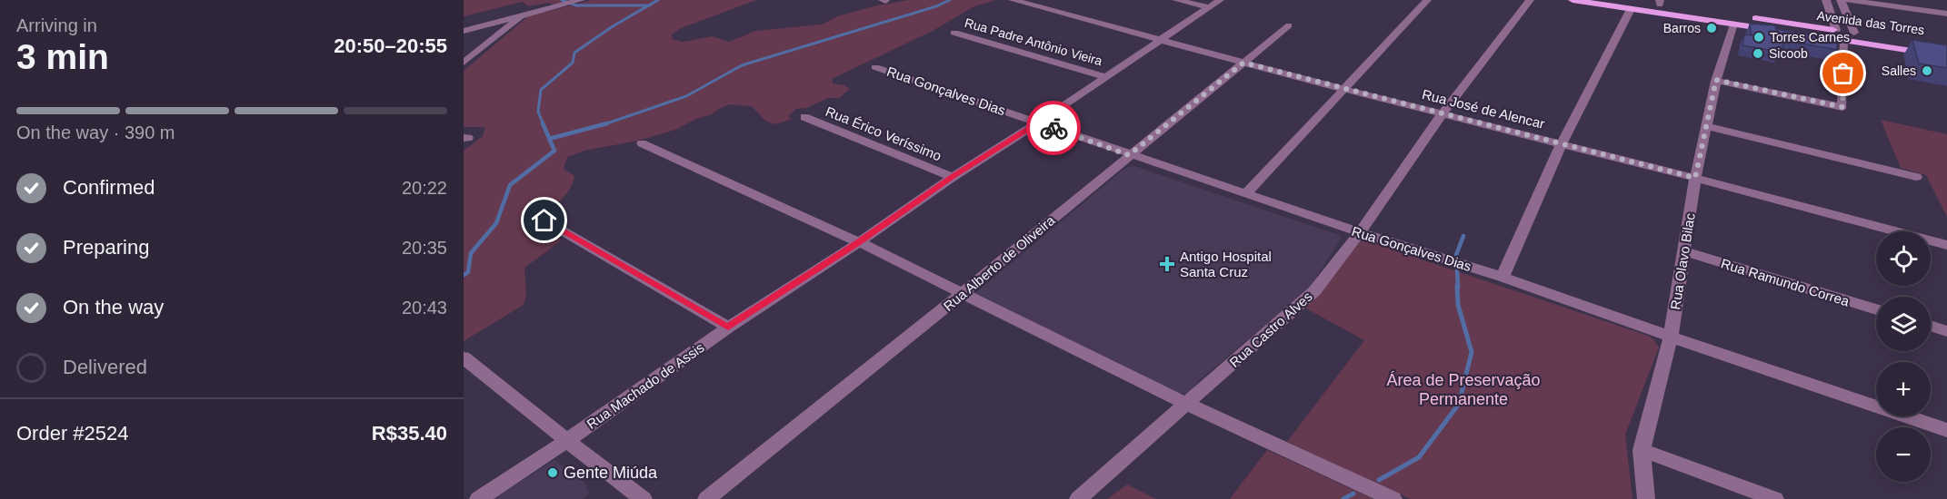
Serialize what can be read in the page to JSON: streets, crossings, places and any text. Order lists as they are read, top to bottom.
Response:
{
  "streets": {
    "main road": ["Avenida das Torres"],
    "street": [
      "Rua Padre Antônio Vieira",
      "Rua Gonçalves Dias",
      "Rua José de Alencar",
      "Rua Érico Veríssimo",
      "Rua Olavo Bilac",
      "Rua Alberto de Oliveira",
      "Rua Ramundo Correa",
      "Rua Castro Alves",
      "Rua Machado de Assis"
    ]
  },
  "crossings": [
    ["Avenida das Torres", "Rua Olavo Bilac"],
    ["Rua Padre Antônio Vieira", "Rua Machado de Assis"],
    ["Rua Gonçalves Dias", "Rua Olavo Bilac"],
    ["Rua Gonçalves Dias", "Rua Alberto de Oliveira"],
    ["Rua Gonçalves Dias", "Rua Castro Alves"],
    ["Rua Gonçalves Dias", "Rua Machado de Assis"],
    ["Rua José de Alencar", "Rua Olavo Bilac"],
    ["Rua José de Alencar", "Rua Alberto de Oliveira"],
    ["Rua José de Alencar", "Rua Castro Alves"],
    ["Rua José de Alencar", "Rua Machado de Assis"],
    ["Rua Érico Veríssimo", "Rua Machado de Assis"],
    ["Rua Olavo Bilac", "Rua Ramundo Correa"]
  ],
  "parks": ["Área de Preservação Permanente"],
  "places": {
    "other": [
      "Barros",
      "Torres Carnes",
      "Sicoob",
      "Salles",
      "Gente Miúda"
    ],
    "health": ["Antigo Hospital Santa Cruz"]
  },
  "page": {
    "heading": ["3 min", "Arriving in", "20:50–20:55"],
    "panel": ["Order #2524", "R$35.40"],
    "bar": "On the way · 390 m",
    "list": [
      ["Confirmed", "20:22"],
      ["Preparing", "20:35"],
      ["On the way", "20:43"],
      "Delivered"
    ],
    "map_buttons": ["+", "−"]
  }
}
